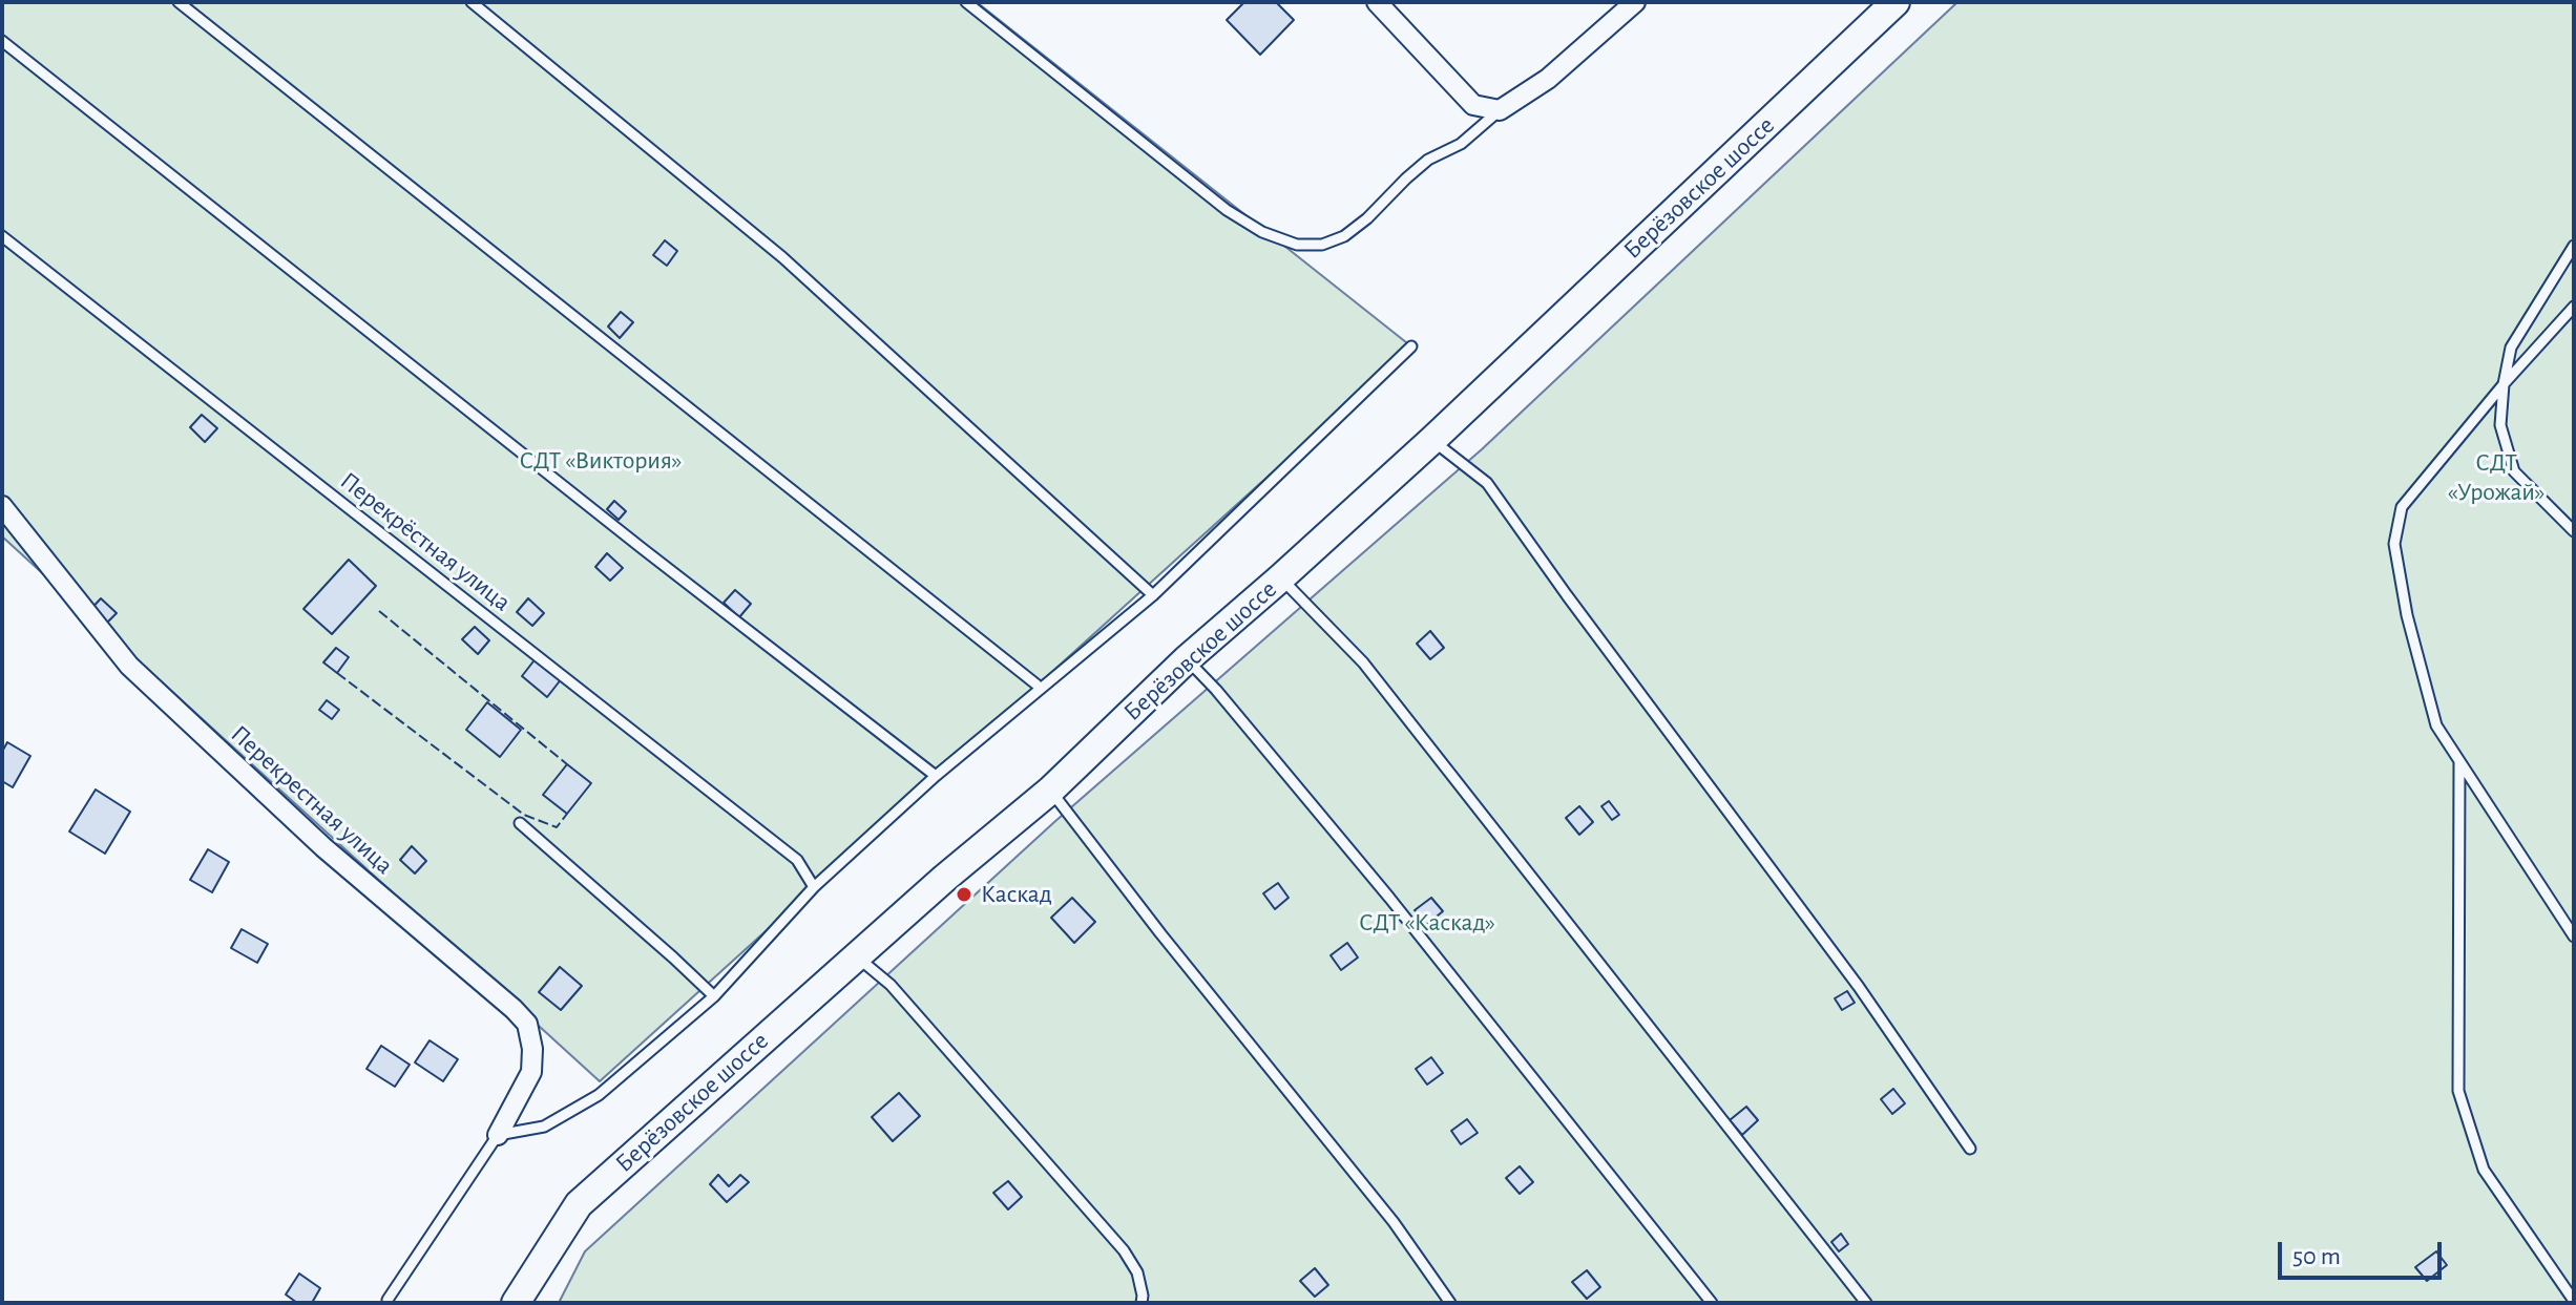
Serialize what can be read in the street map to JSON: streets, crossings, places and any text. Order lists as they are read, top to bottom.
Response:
{
  "streets": {
    "street": ["Берёзовское шоссе", "Перекрестная улица"],
    "lane": ["Перекрёстная улица"]
  },
  "parks": ["СДТ «Виктория»", "СДТ «Урожай»", "СДТ «Каскад»"],
  "places": ["Каскад"],
  "scale_bar": "50 m"
}
